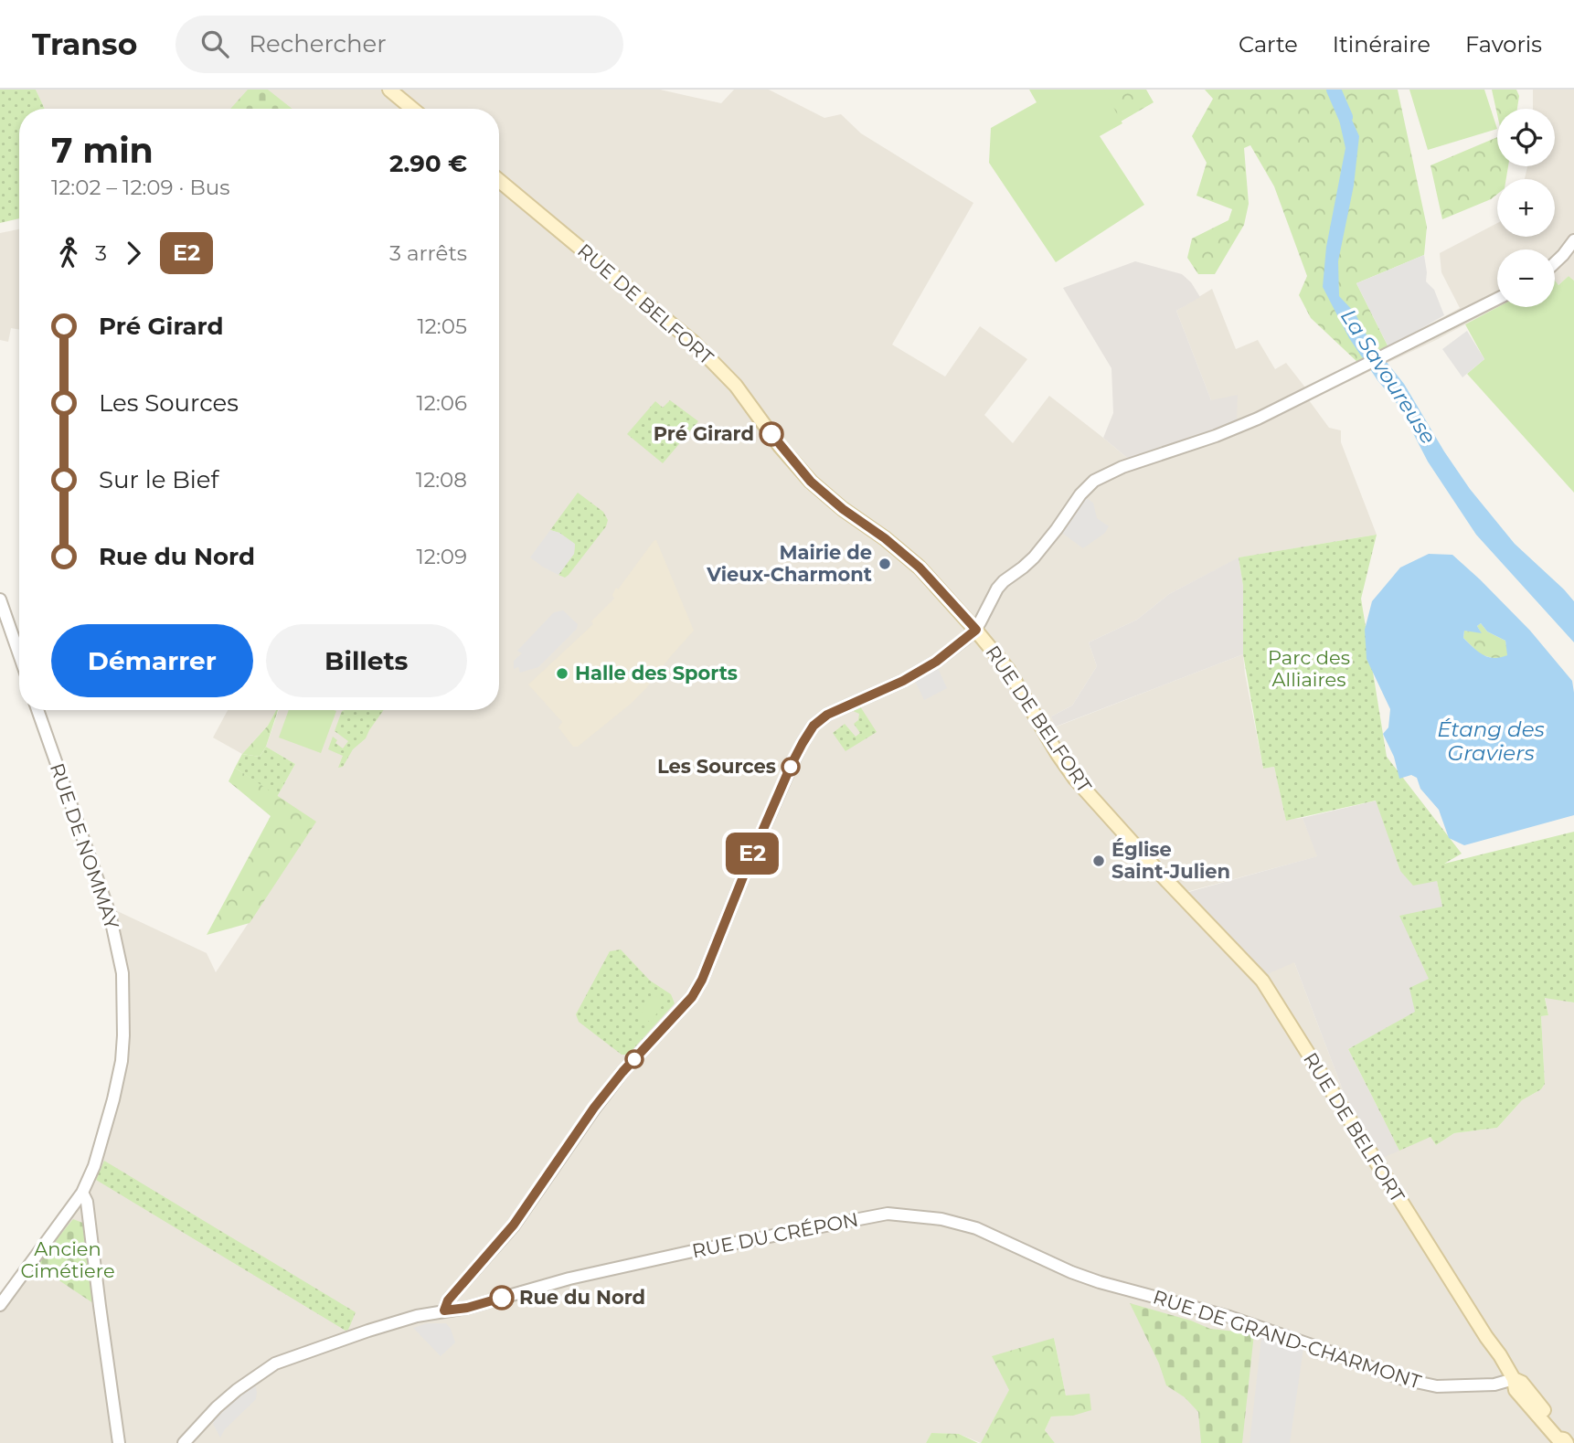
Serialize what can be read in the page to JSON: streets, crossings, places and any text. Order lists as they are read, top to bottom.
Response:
{
  "streets": {
    "main road": ["RUE DE BELFORT"],
    "street": ["RUE DE NOMMAY", "RUE DU CRÉPON", "RUE DE GRAND-CHARMONT"]
  },
  "crossings": [
    ["RUE DE BELFORT", "RUE DE GRAND-CHARMONT"],
    ["RUE DU CRÉPON", "RUE DE GRAND-CHARMONT"]
  ],
  "water": ["La Savoureuse", "Étang des Graviers"],
  "parks": ["Parc des Alliaires", "Ancien Cimétiere"],
  "places": [
    "Pré Girard",
    "Mairie de Vieux-Charmont",
    "Halle des Sports",
    "Les Sources",
    "Église Saint-Julien",
    "Rue du Nord"
  ],
  "lines": ["bus line E2"],
  "page": {
    "header": "Transo",
    "search": "Rechercher",
    "nav": ["Carte", "Itinéraire", "Favoris"],
    "on_map": "E2",
    "map_buttons": ["+", "−"],
    "heading": ["7 min", "12:02 – 12:09 · Bus", "2.90 €"],
    "legs": ["3", "E2", "3 arrêts"],
    "list": [
      {
        "name": "Pré Girard",
        "value": "12:05"
      },
      {
        "name": "Les Sources",
        "value": "12:06"
      },
      {
        "name": "Sur le Bief",
        "value": "12:08"
      },
      {
        "name": "Rue du Nord",
        "value": "12:09"
      }
    ],
    "buttons": ["Démarrer", "Billets"]
  }
}
